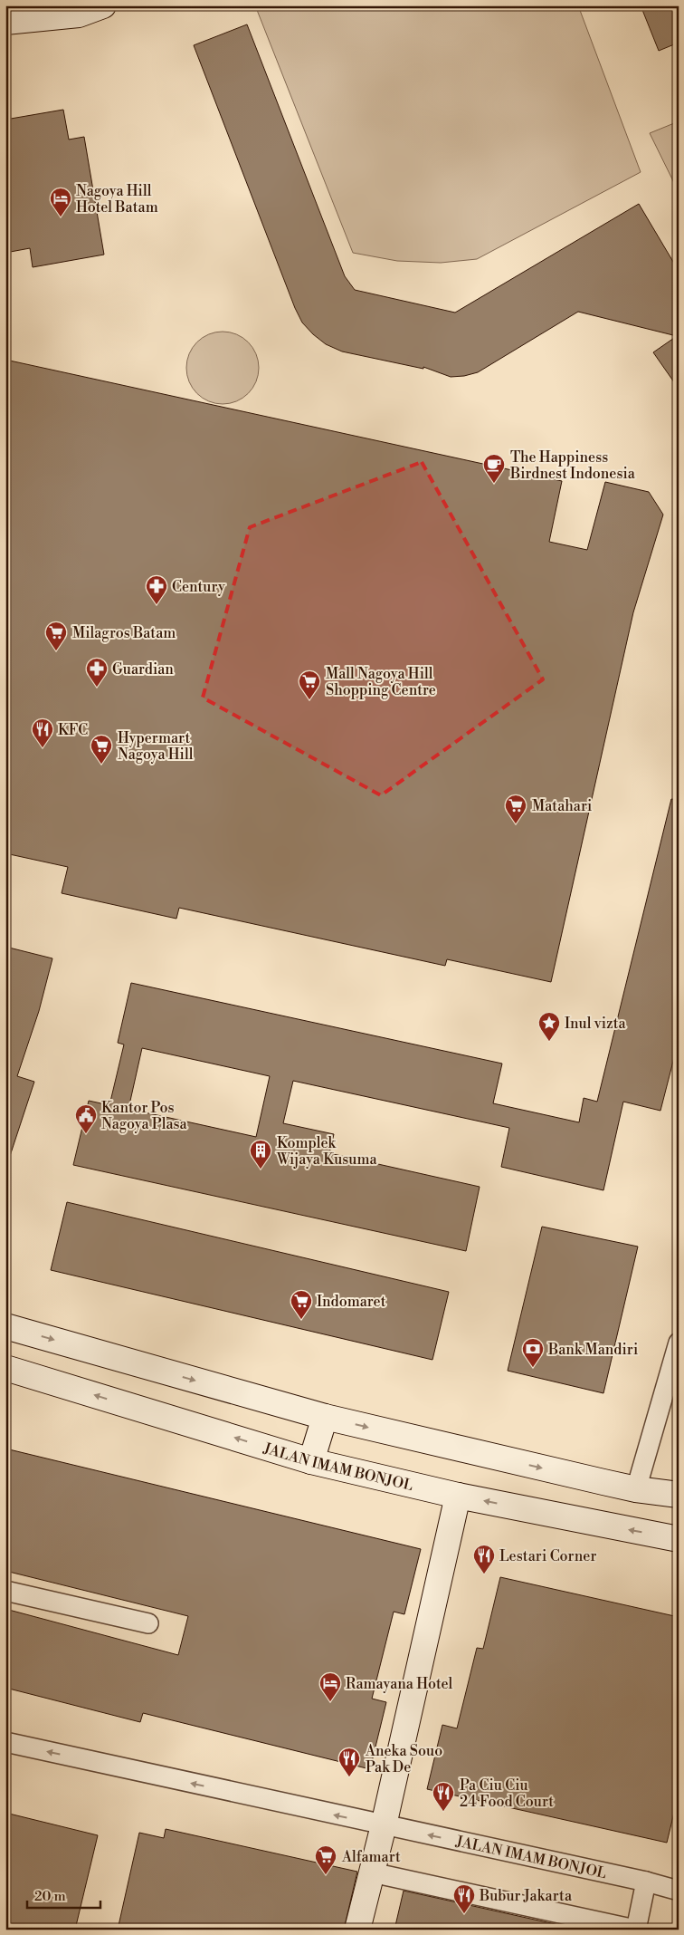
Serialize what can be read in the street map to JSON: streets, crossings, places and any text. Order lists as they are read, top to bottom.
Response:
{
  "streets": {
    "main road": ["JALAN IMAM BONJOL"]
  },
  "places": {
    "hotel": ["Nagoya Hill Hotel Batam", "Ramayana Hotel"],
    "cafe": ["The Happiness Birdnest Indonesia"],
    "pharmacy": ["Century", "Guardian"],
    "supermarket": [
      "Milagros Batam",
      "Mall Nagoya Hill Shopping Centre",
      "Hypermart Nagoya Hill",
      "Matahari",
      "Indomaret",
      "Alfamart"
    ],
    "restaurant": [
      "KFC",
      "Lestari Corner",
      "Aneka Souo Pak De",
      "Pa Ciu Ciu 24 Food Court",
      "Bubur Jakarta"
    ],
    "place": ["Inul vizta"],
    "public building": ["Kantor Pos Nagoya Plasa"],
    "building": ["Komplek Wijaya Kusuma"],
    "bank": ["Bank Mandiri"]
  },
  "scale_bar": "20 m"
}
